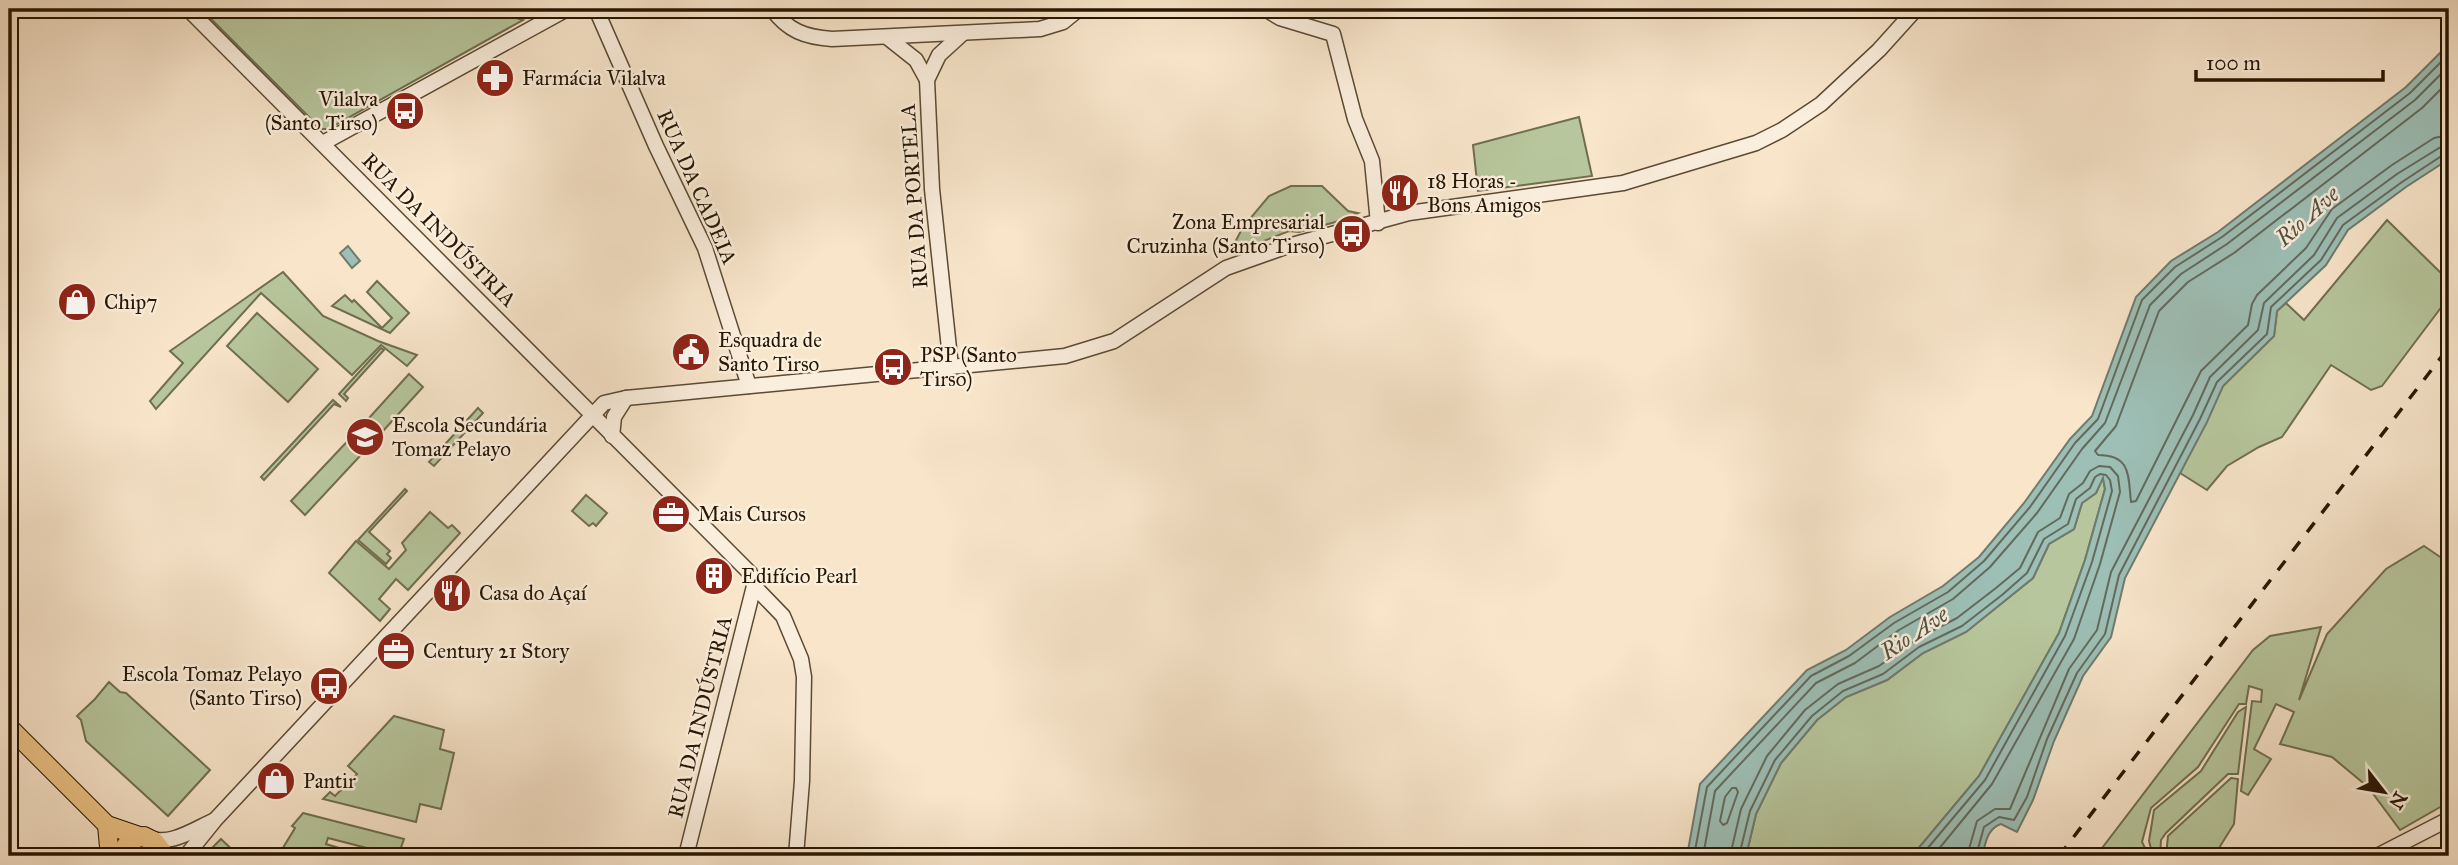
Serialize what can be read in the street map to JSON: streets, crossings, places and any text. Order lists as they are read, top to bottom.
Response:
{
  "streets": {
    "street": ["RUA DA CADEIA", "RUA DA PORTELA", "RUA DA INDÚSTRIA"]
  },
  "water": ["Rio Ave"],
  "places": {
    "pharmacy": ["Farmácia Vilalva"],
    "bus stop": [
      "Vilalva (Santo Tirso)",
      "Zona Empresarial Cruzinha (Santo Tirso)",
      "PSP (Santo Tirso)",
      "Escola Tomaz Pelayo (Santo Tirso)"
    ],
    "restaurant": ["18 Horas - Bons Amigos", "Casa do Açaí"],
    "shop": ["Chip7", "Pantir"],
    "public building": ["Esquadra de Santo Tirso"],
    "school or university": ["Escola Secundária Tomaz Pelayo"],
    "office": ["Mais Cursos", "Century 21 Story"],
    "building": ["Edifício Pearl"]
  },
  "scale_bar": "100 m",
  "north": "bottom right"
}
